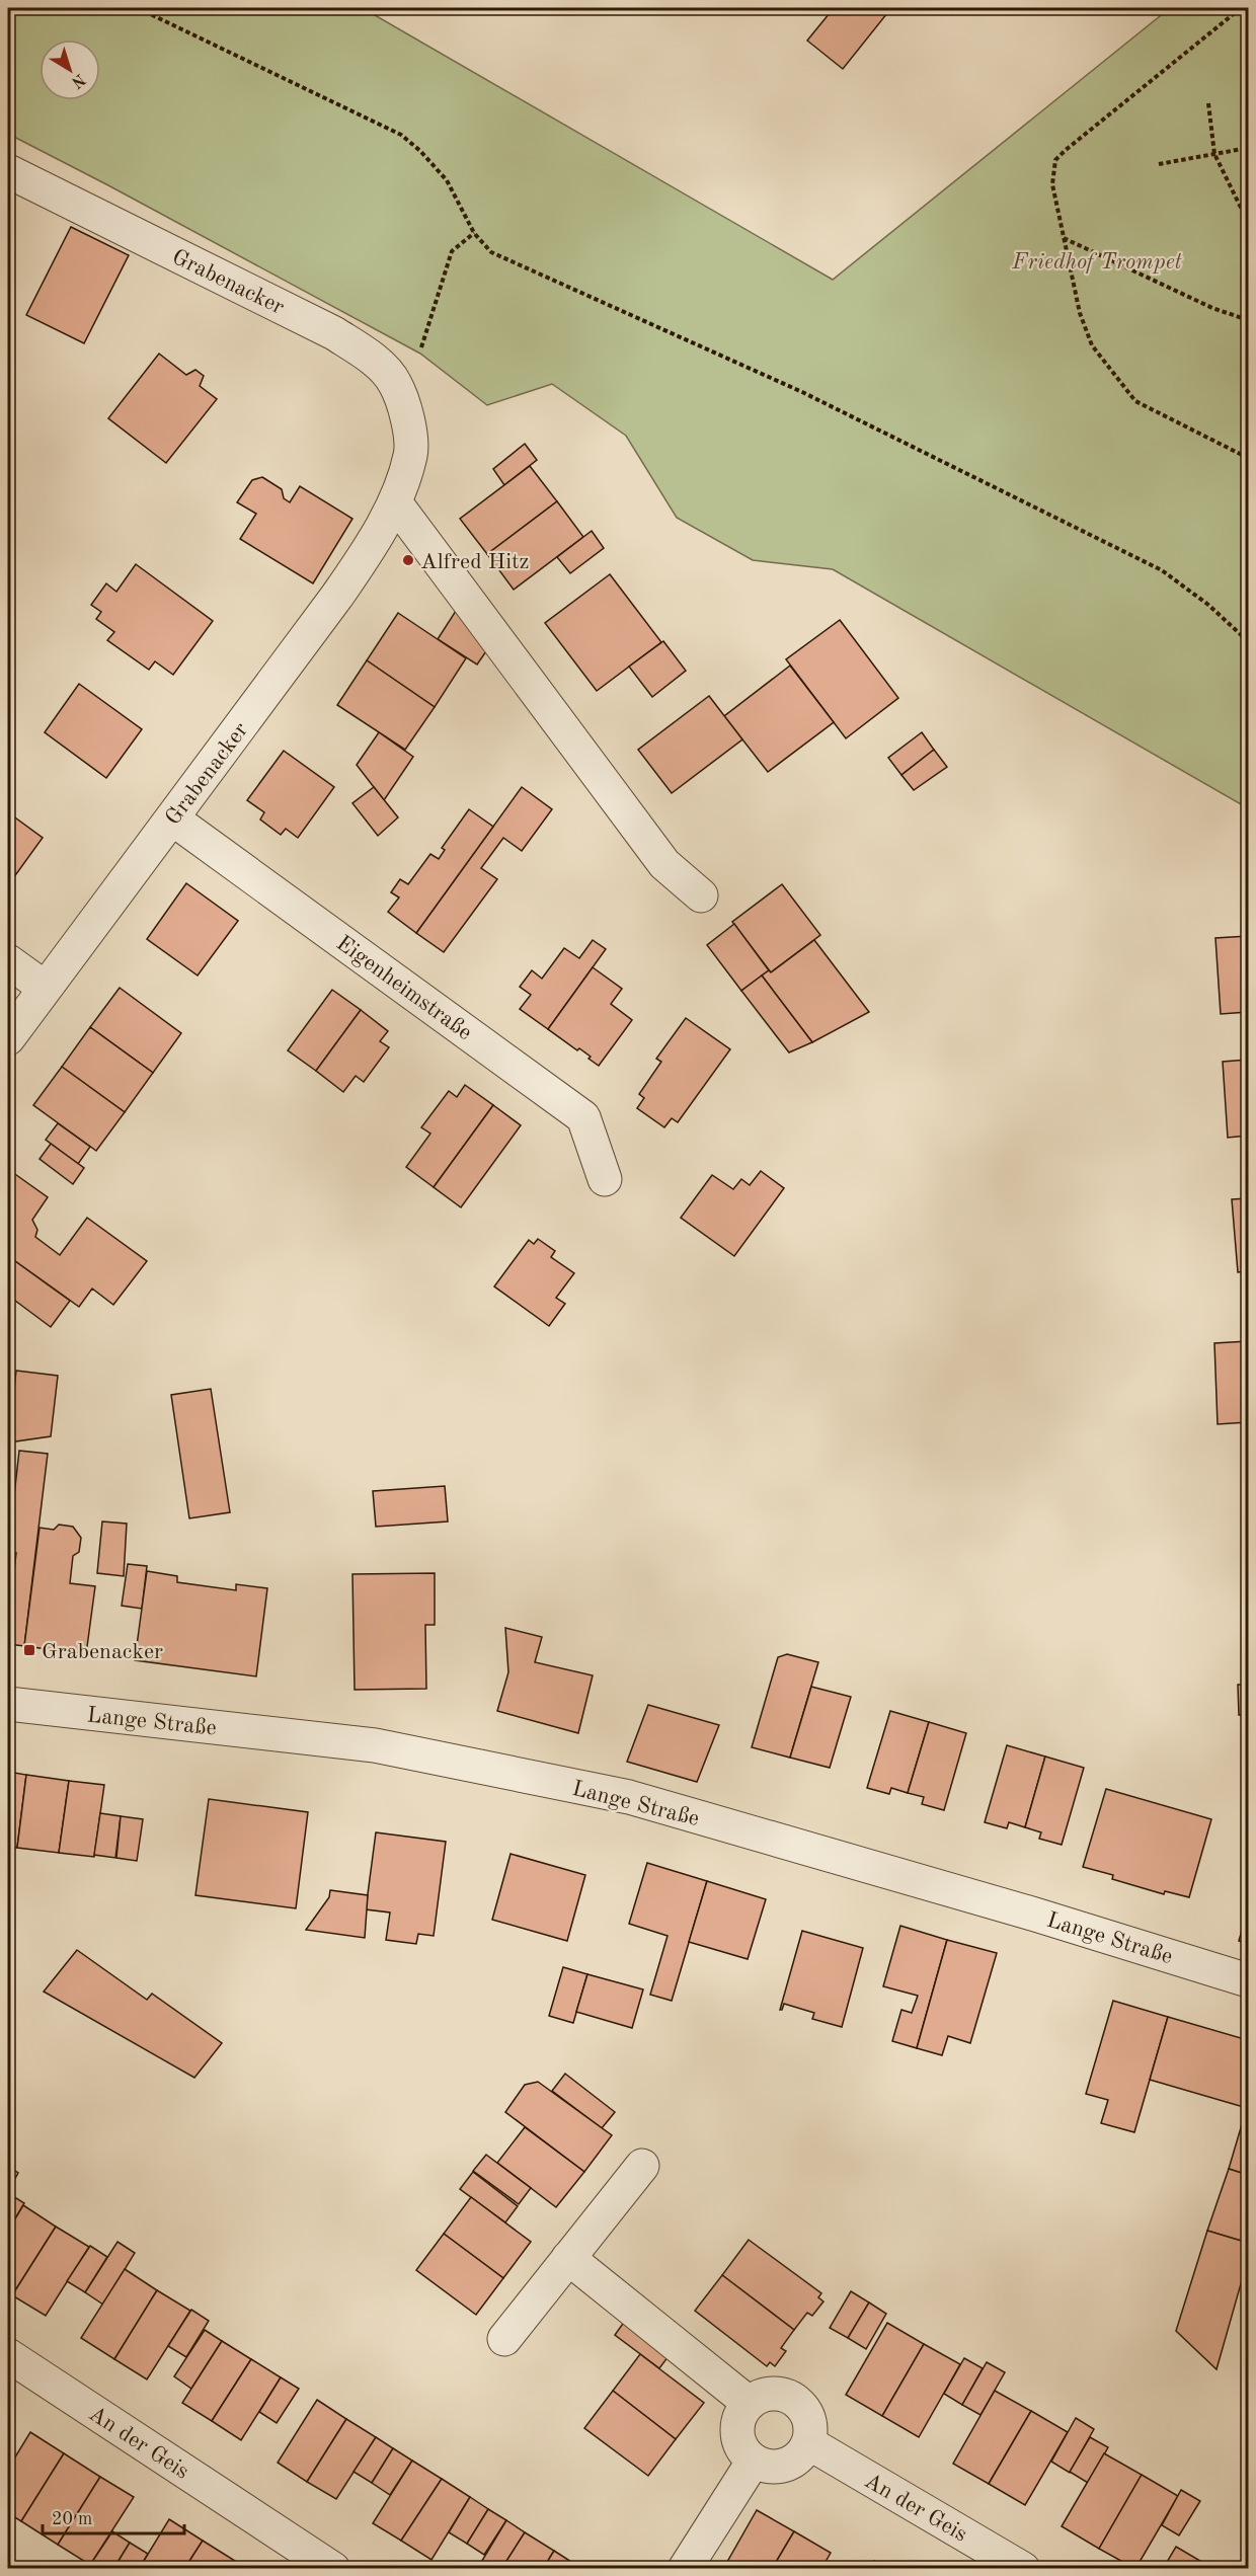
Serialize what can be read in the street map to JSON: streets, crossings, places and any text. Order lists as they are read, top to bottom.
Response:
{
  "streets": {
    "street": [
      "Grabenacker",
      "Eigenheimstraße",
      "Lange Straße",
      "An der Geis"
    ]
  },
  "crossings": [
    ["Grabenacker", "Eigenheimstraße"]
  ],
  "parks": ["Friedhof Trompet"],
  "places": {
    "other": ["Alfred Hitz"],
    "transit": ["Grabenacker"]
  },
  "scale_bar": "20 m",
  "north": "bottom right"
}
